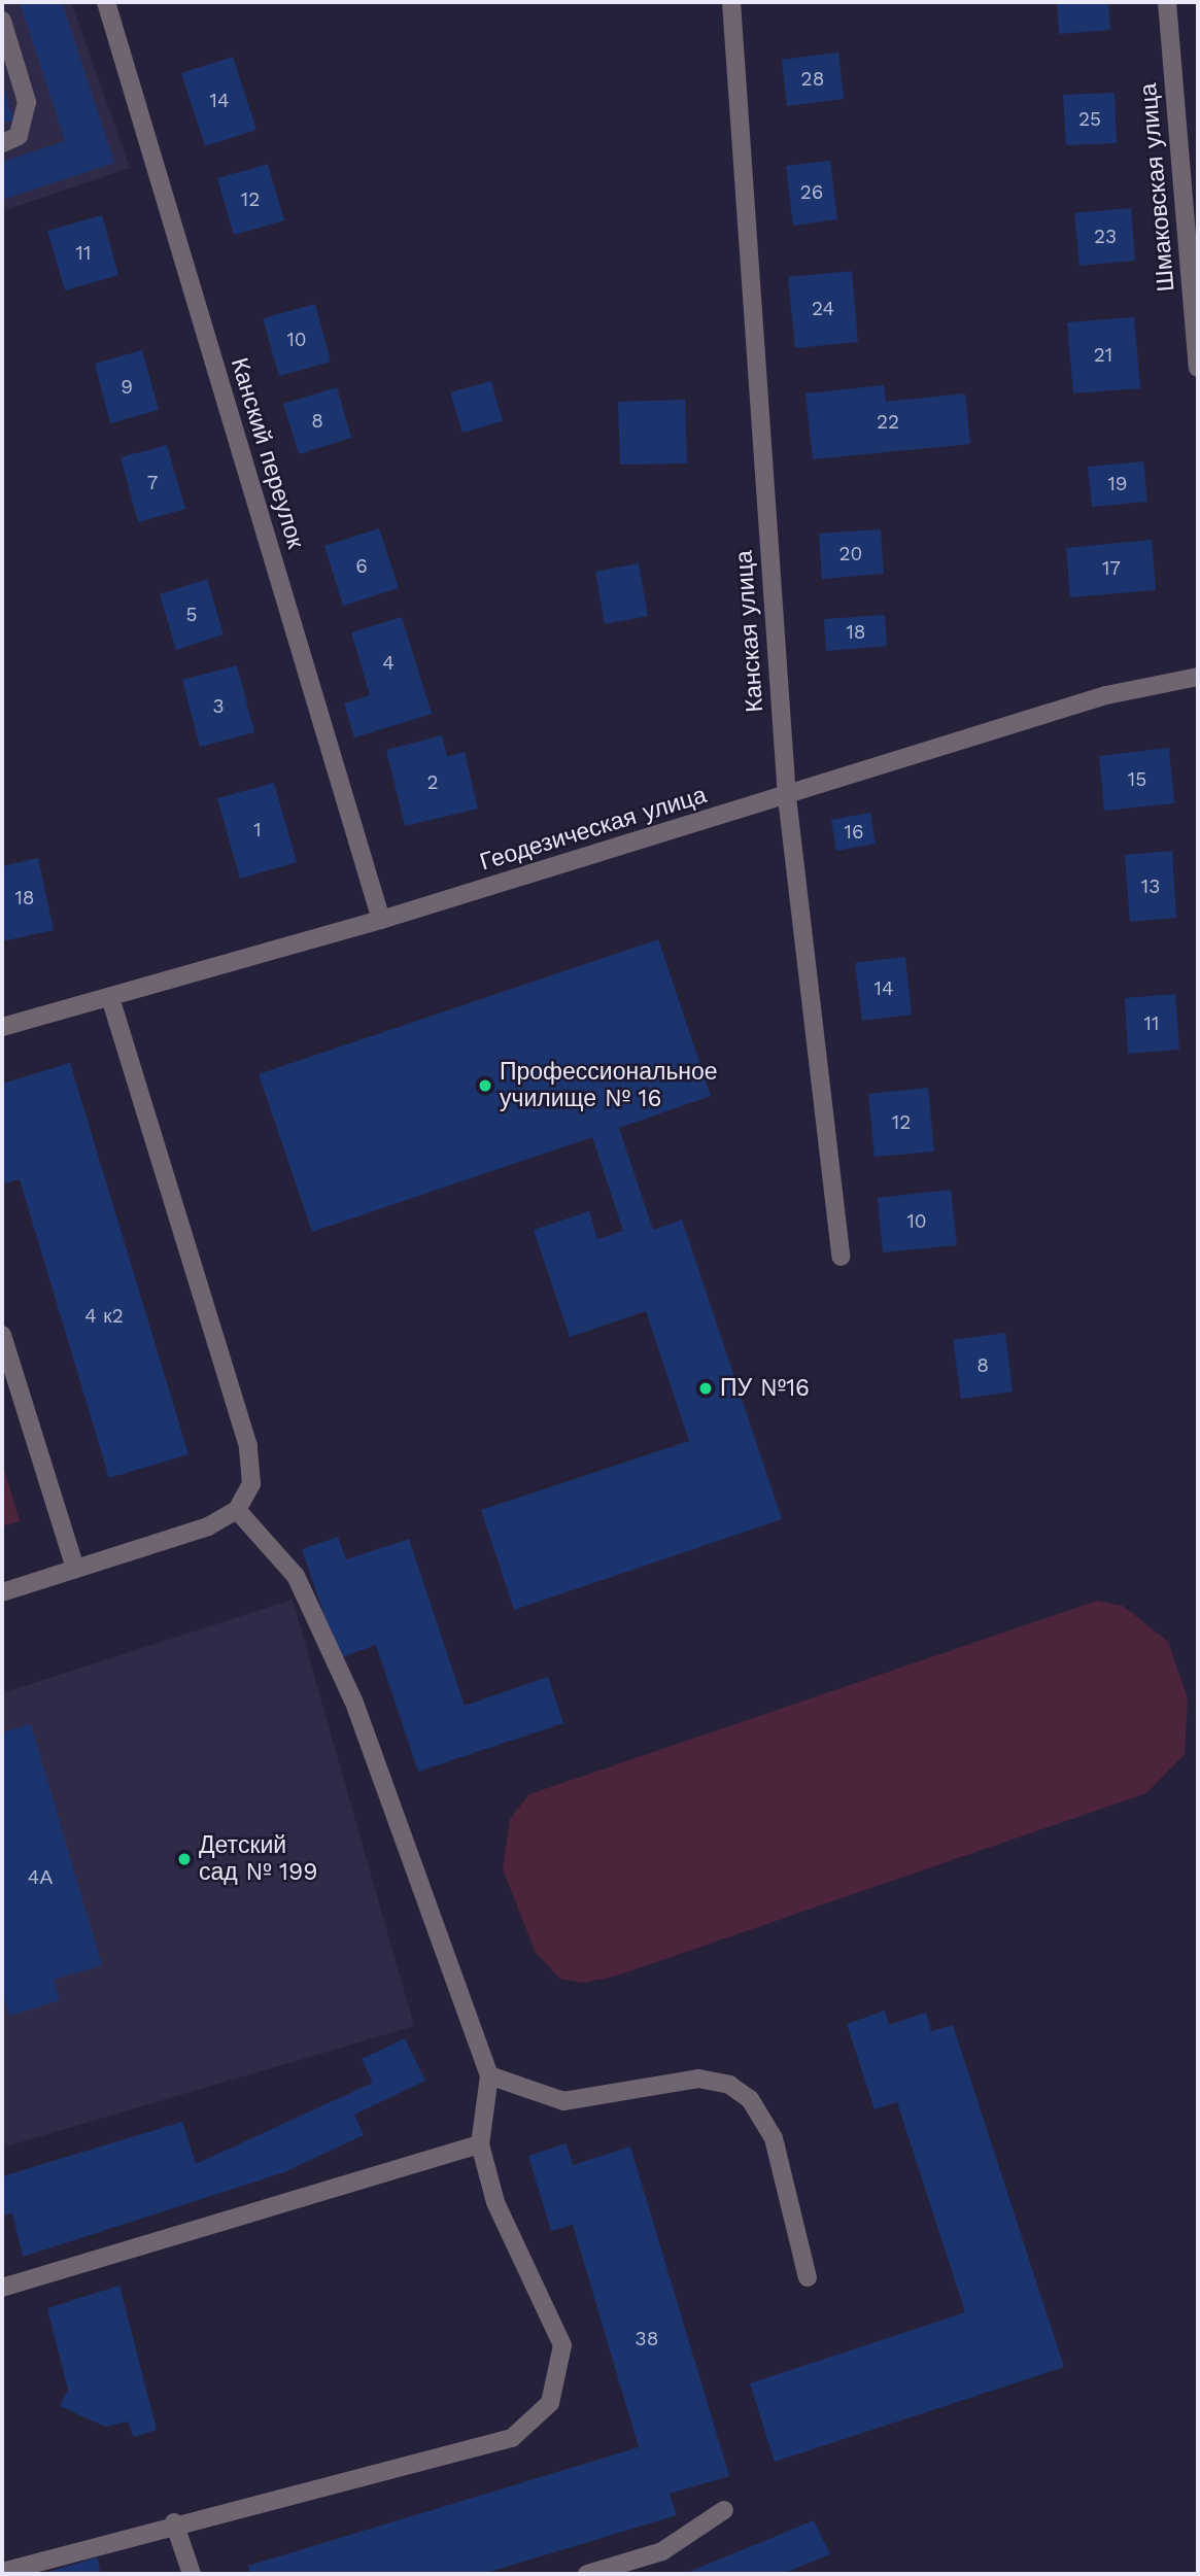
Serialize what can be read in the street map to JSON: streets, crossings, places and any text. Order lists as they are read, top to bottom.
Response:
{
  "streets": {
    "street": [
      "Шмаковская улица",
      "Канский переулок",
      "Канская улица",
      "Геодезическая улица"
    ]
  },
  "crossings": [
    ["Канский переулок", "Геодезическая улица"],
    ["Канская улица", "Геодезическая улица"]
  ],
  "places": ["Профессиональное училище № 16", "ПУ №16", "Детский сад № 199"],
  "house_numbers": [
    "28",
    "14",
    "25",
    "26",
    "12",
    "23",
    "11",
    "24",
    "10",
    "21",
    "9",
    "8",
    "22",
    "7",
    "19",
    "20",
    "6",
    "17",
    "5",
    "18",
    "4",
    "3",
    "15",
    "2",
    "1",
    "16",
    "13",
    "18",
    "14",
    "11",
    "12",
    "10",
    "4 к2",
    "8",
    "4А",
    "38"
  ]
}
